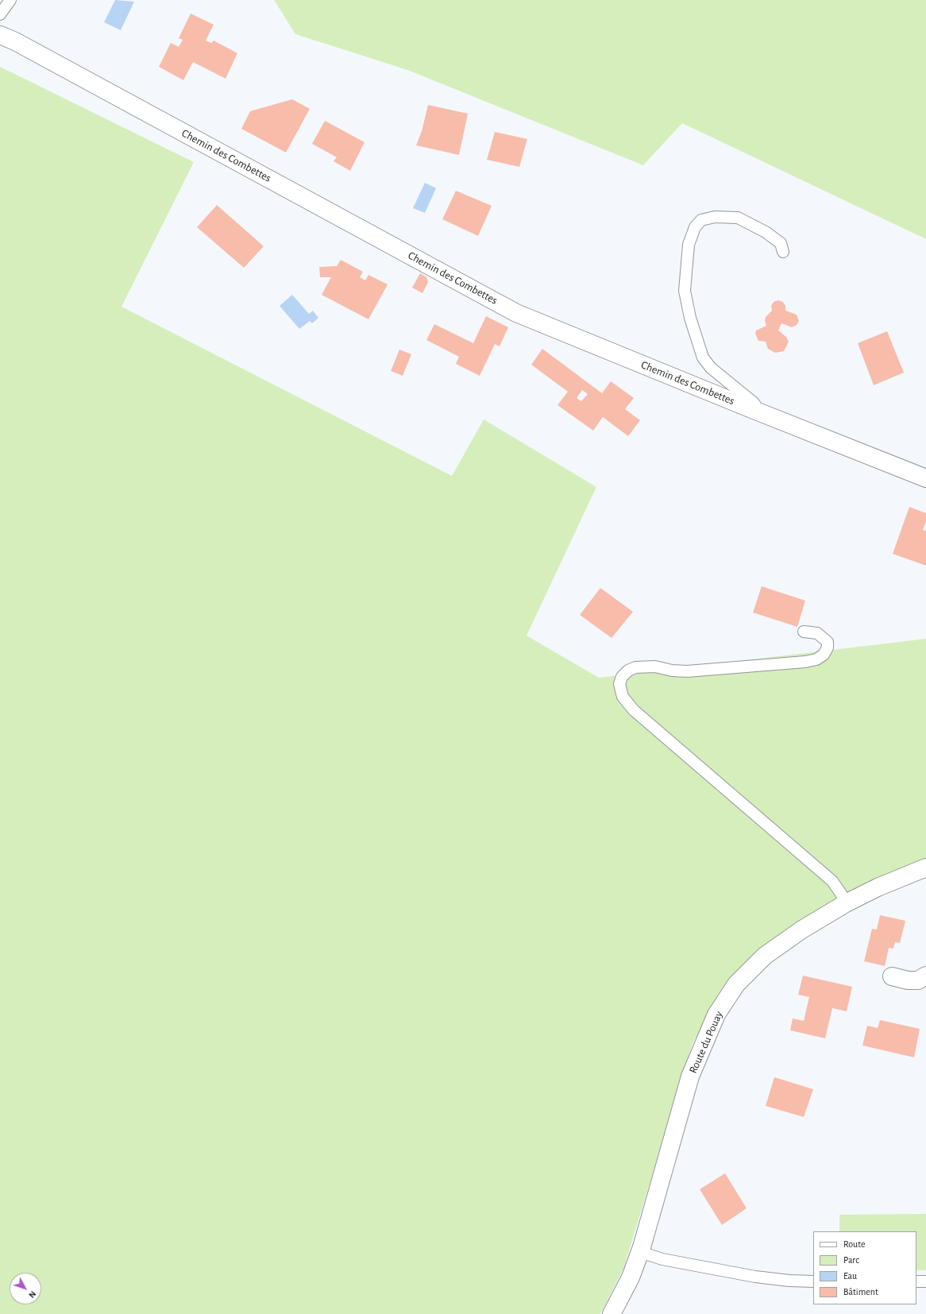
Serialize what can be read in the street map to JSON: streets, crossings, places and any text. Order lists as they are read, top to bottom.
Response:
{
  "streets": {
    "street": ["Chemin des Combettes", "Route du Pouay"]
  },
  "legend": [
    "Route",
    "Parc",
    "Eau",
    "Bâtiment"
  ],
  "north": "bottom right"
}
